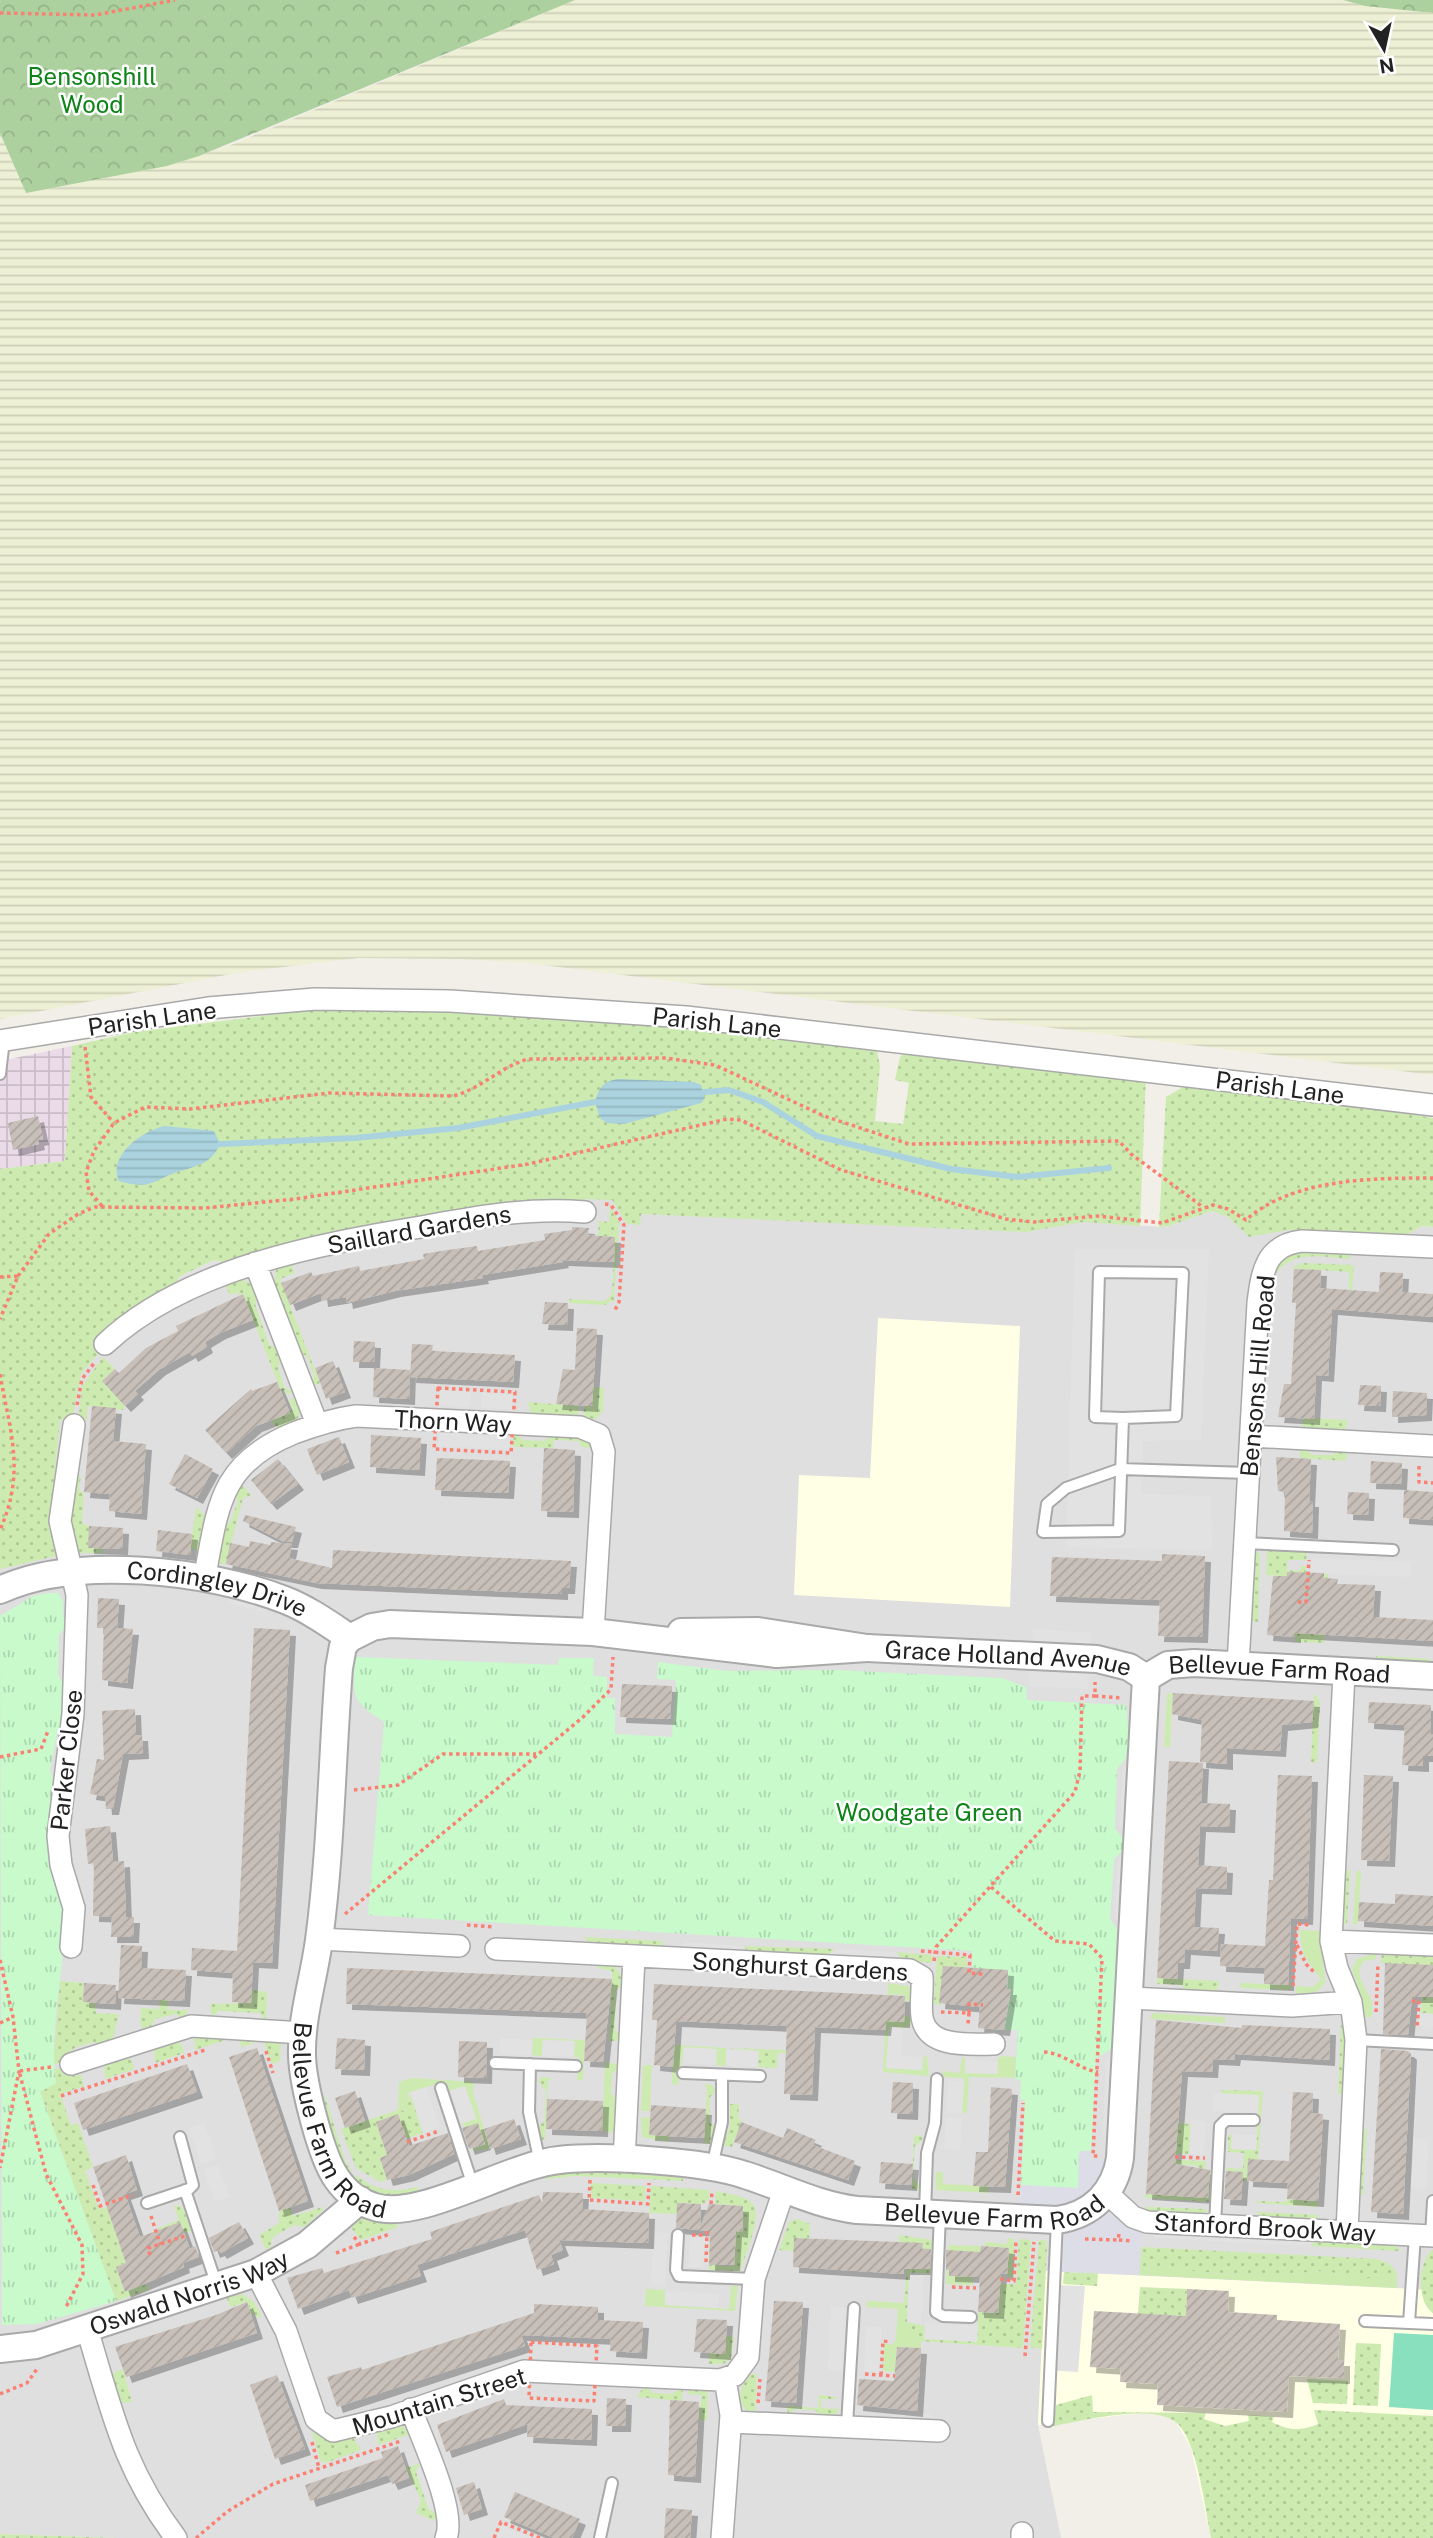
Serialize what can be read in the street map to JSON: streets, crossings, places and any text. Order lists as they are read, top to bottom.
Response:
{
  "streets": {
    "street": [
      "Parish Lane",
      "Saillard Gardens",
      "Bensons Hill Road",
      "Thorn Way",
      "Cordingley Drive",
      "Grace Holland Avenue",
      "Bellevue Farm Road",
      "Parker Close",
      "Songhurst Gardens",
      "Stanford Brook Way",
      "Oswald Norris Way",
      "Mountain Street"
    ]
  },
  "crossings": [
    ["Bensons Hill Road", "Bellevue Farm Road"],
    ["Thorn Way", "Cordingley Drive"],
    ["Thorn Way", "Grace Holland Avenue"],
    ["Cordingley Drive", "Grace Holland Avenue"],
    ["Cordingley Drive", "Bellevue Farm Road"],
    ["Cordingley Drive", "Parker Close"],
    ["Grace Holland Avenue", "Bellevue Farm Road"],
    ["Bellevue Farm Road", "Stanford Brook Way"],
    ["Bellevue Farm Road", "Oswald Norris Way"],
    ["Oswald Norris Way", "Mountain Street"]
  ],
  "parks": ["Bensonshill Wood", "Woodgate Green"],
  "north": "bottom"
}
